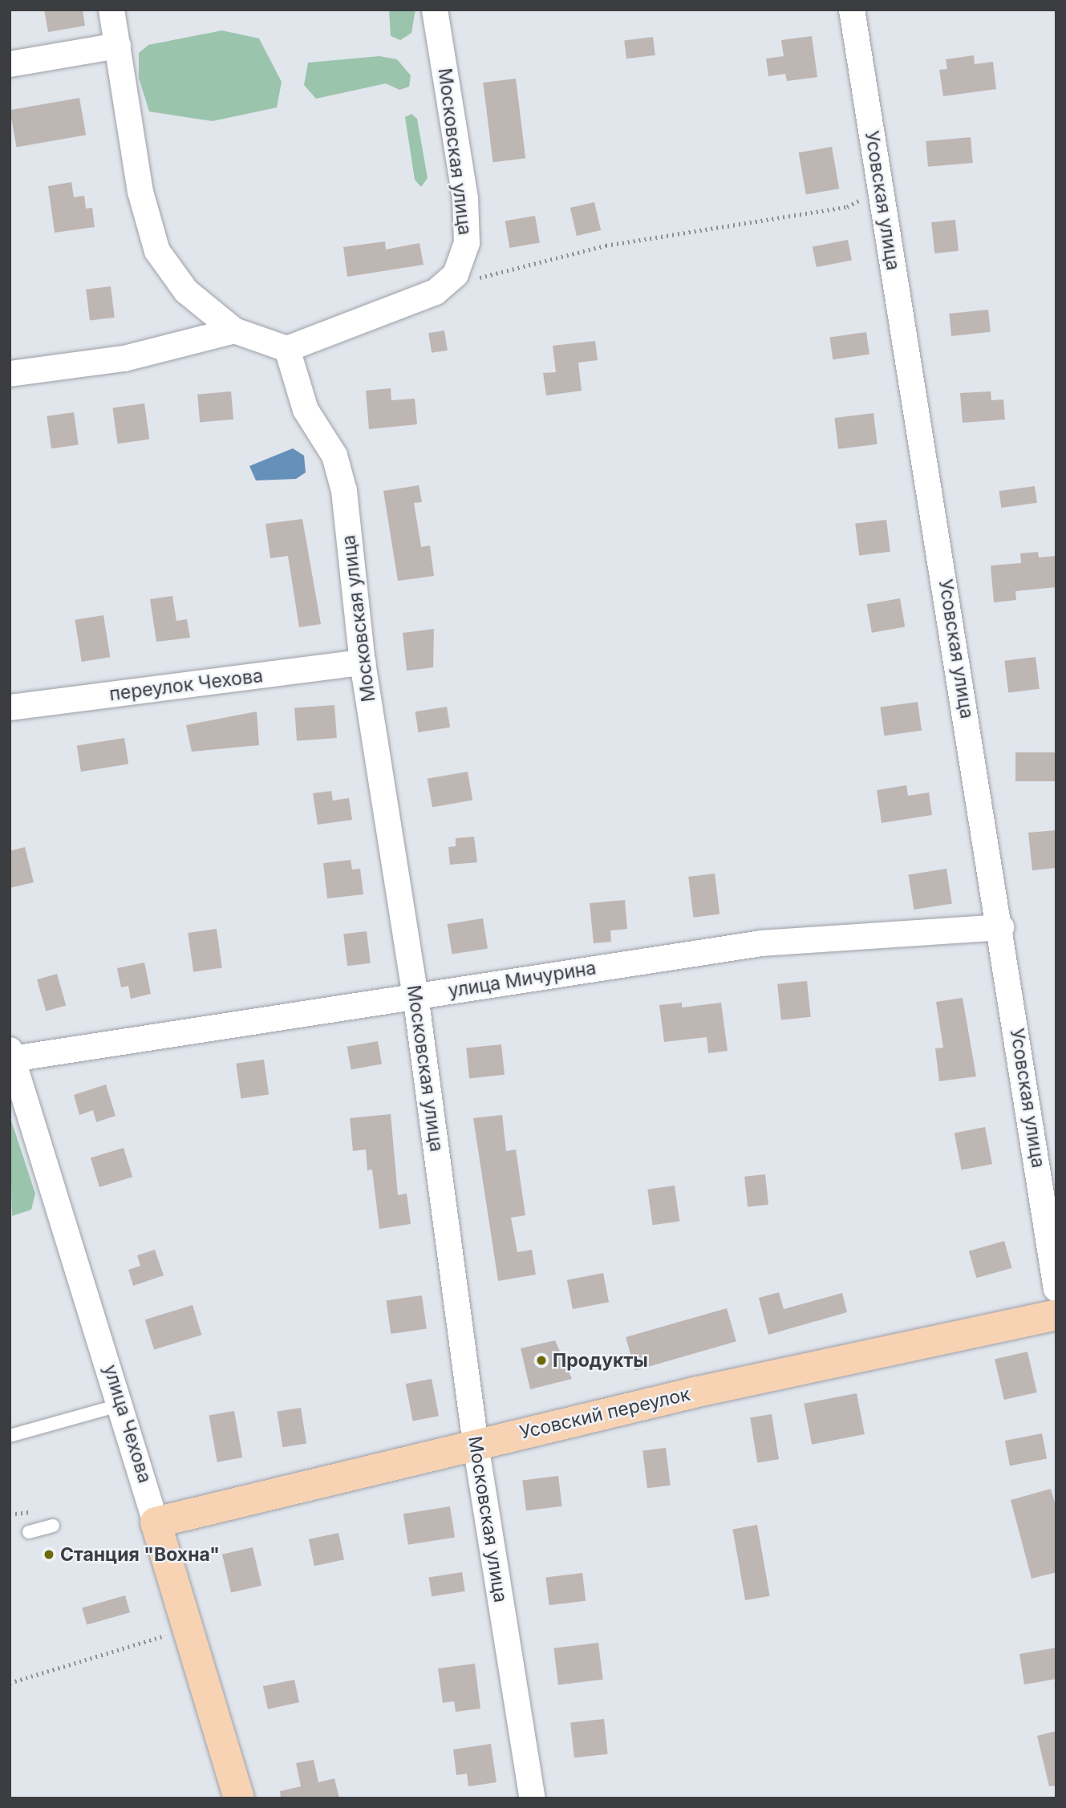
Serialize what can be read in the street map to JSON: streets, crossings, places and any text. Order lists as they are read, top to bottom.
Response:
{
  "streets": {
    "street": [
      "Московская улица",
      "Усовская улица",
      "переулок Чехова",
      "улица Мичурина",
      "Усовский переулок",
      "улица Чехова"
    ]
  },
  "crossings": [
    ["Московская улица", "переулок Чехова"],
    ["Московская улица", "улица Мичурина"],
    ["Московская улица", "Усовский переулок"],
    ["Усовская улица", "улица Мичурина"],
    ["улица Мичурина", "улица Чехова"],
    ["Усовский переулок", "улица Чехова"]
  ],
  "places": ["Продукты", "Станция \"Вохна\""]
}
